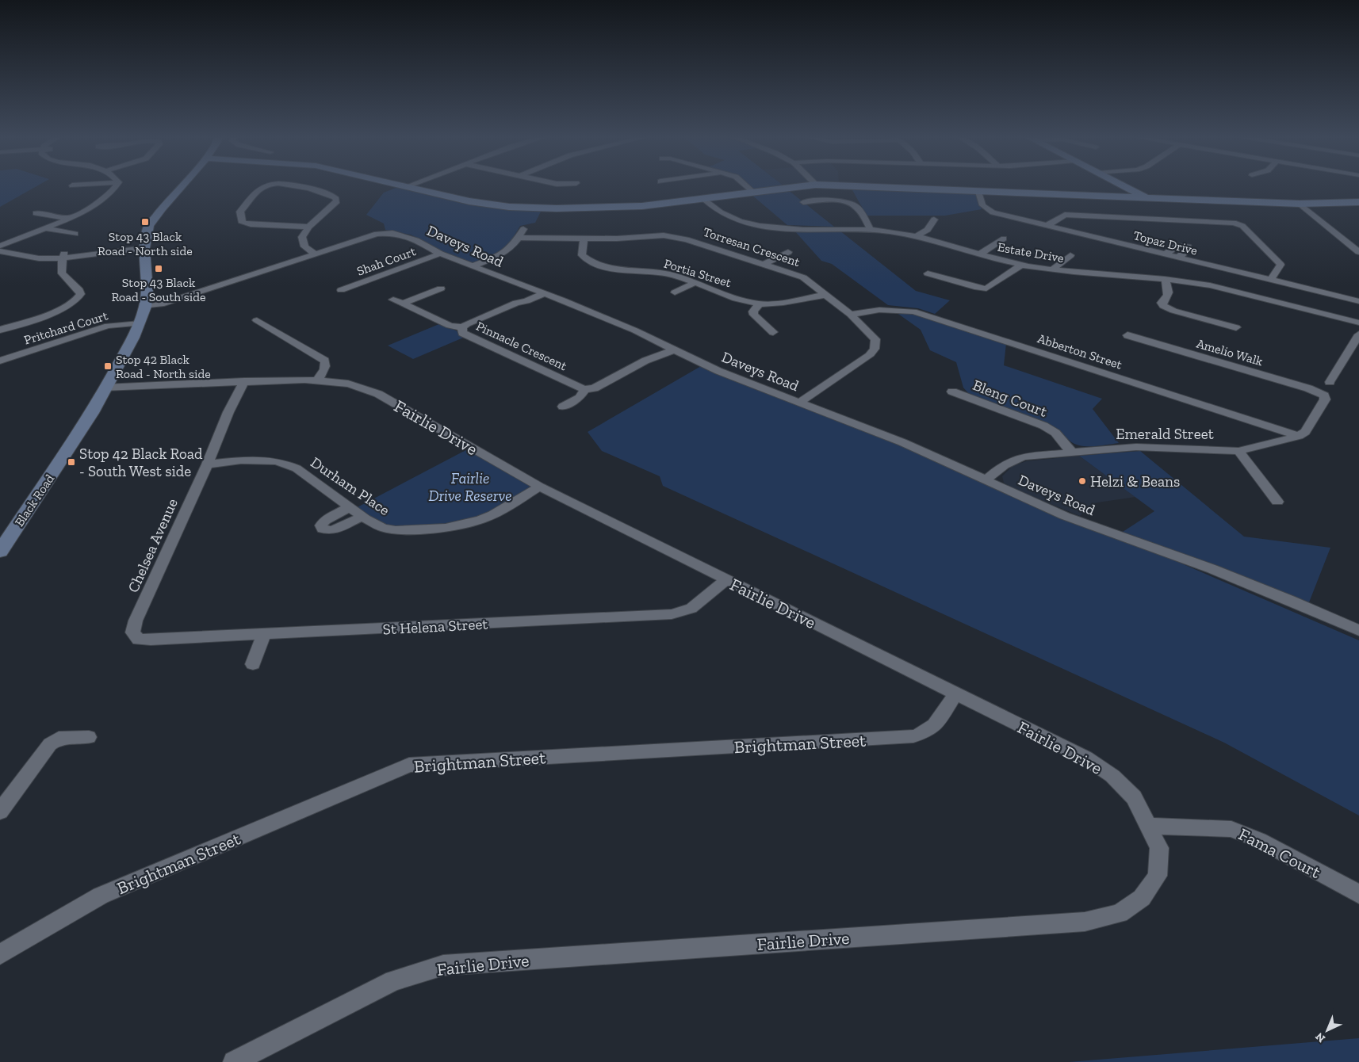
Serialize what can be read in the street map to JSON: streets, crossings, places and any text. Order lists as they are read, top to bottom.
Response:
{
  "streets": {
    "street": [
      "Topaz Drive",
      "Daveys Road",
      "Torresan Crescent",
      "Estate Drive",
      "Shah Court",
      "Portia Street",
      "Pritchard Court",
      "Pinnacle Crescent",
      "Abberton Street",
      "Amelio Walk",
      "Bleng Court",
      "Fairlie Drive",
      "Emerald Street",
      "Durham Place",
      "Black Road",
      "Chelsea Avenue",
      "St Helena Street",
      "Brightman Street",
      "Fama Court"
    ]
  },
  "crossings": [
    ["Daveys Road", "Torresan Crescent"],
    ["Daveys Road", "Shah Court"],
    ["Daveys Road", "Pinnacle Crescent"],
    ["Daveys Road", "Emerald Street"],
    ["Daveys Road", "Black Road"],
    ["Torresan Crescent", "Portia Street"],
    ["Torresan Crescent", "Abberton Street"],
    ["Pritchard Court", "Black Road"],
    ["Abberton Street", "Emerald Street"],
    ["Bleng Court", "Emerald Street"],
    ["Fairlie Drive", "Durham Place"],
    ["Fairlie Drive", "Black Road"],
    ["Fairlie Drive", "Chelsea Avenue"],
    ["Fairlie Drive", "St Helena Street"],
    ["Fairlie Drive", "Brightman Street"],
    ["Fairlie Drive", "Fama Court"],
    ["Durham Place", "Chelsea Avenue"],
    ["Chelsea Avenue", "St Helena Street"]
  ],
  "parks": ["Fairlie Drive Reserve"],
  "places": {
    "transit": [
      "Stop 43 Black Road - North side",
      "Stop 43 Black Road - South side",
      "Stop 42 Black Road - North side",
      "Stop 42 Black Road - South West side"
    ],
    "other": ["Helzi & Beans"]
  },
  "north": "bottom left"
}
